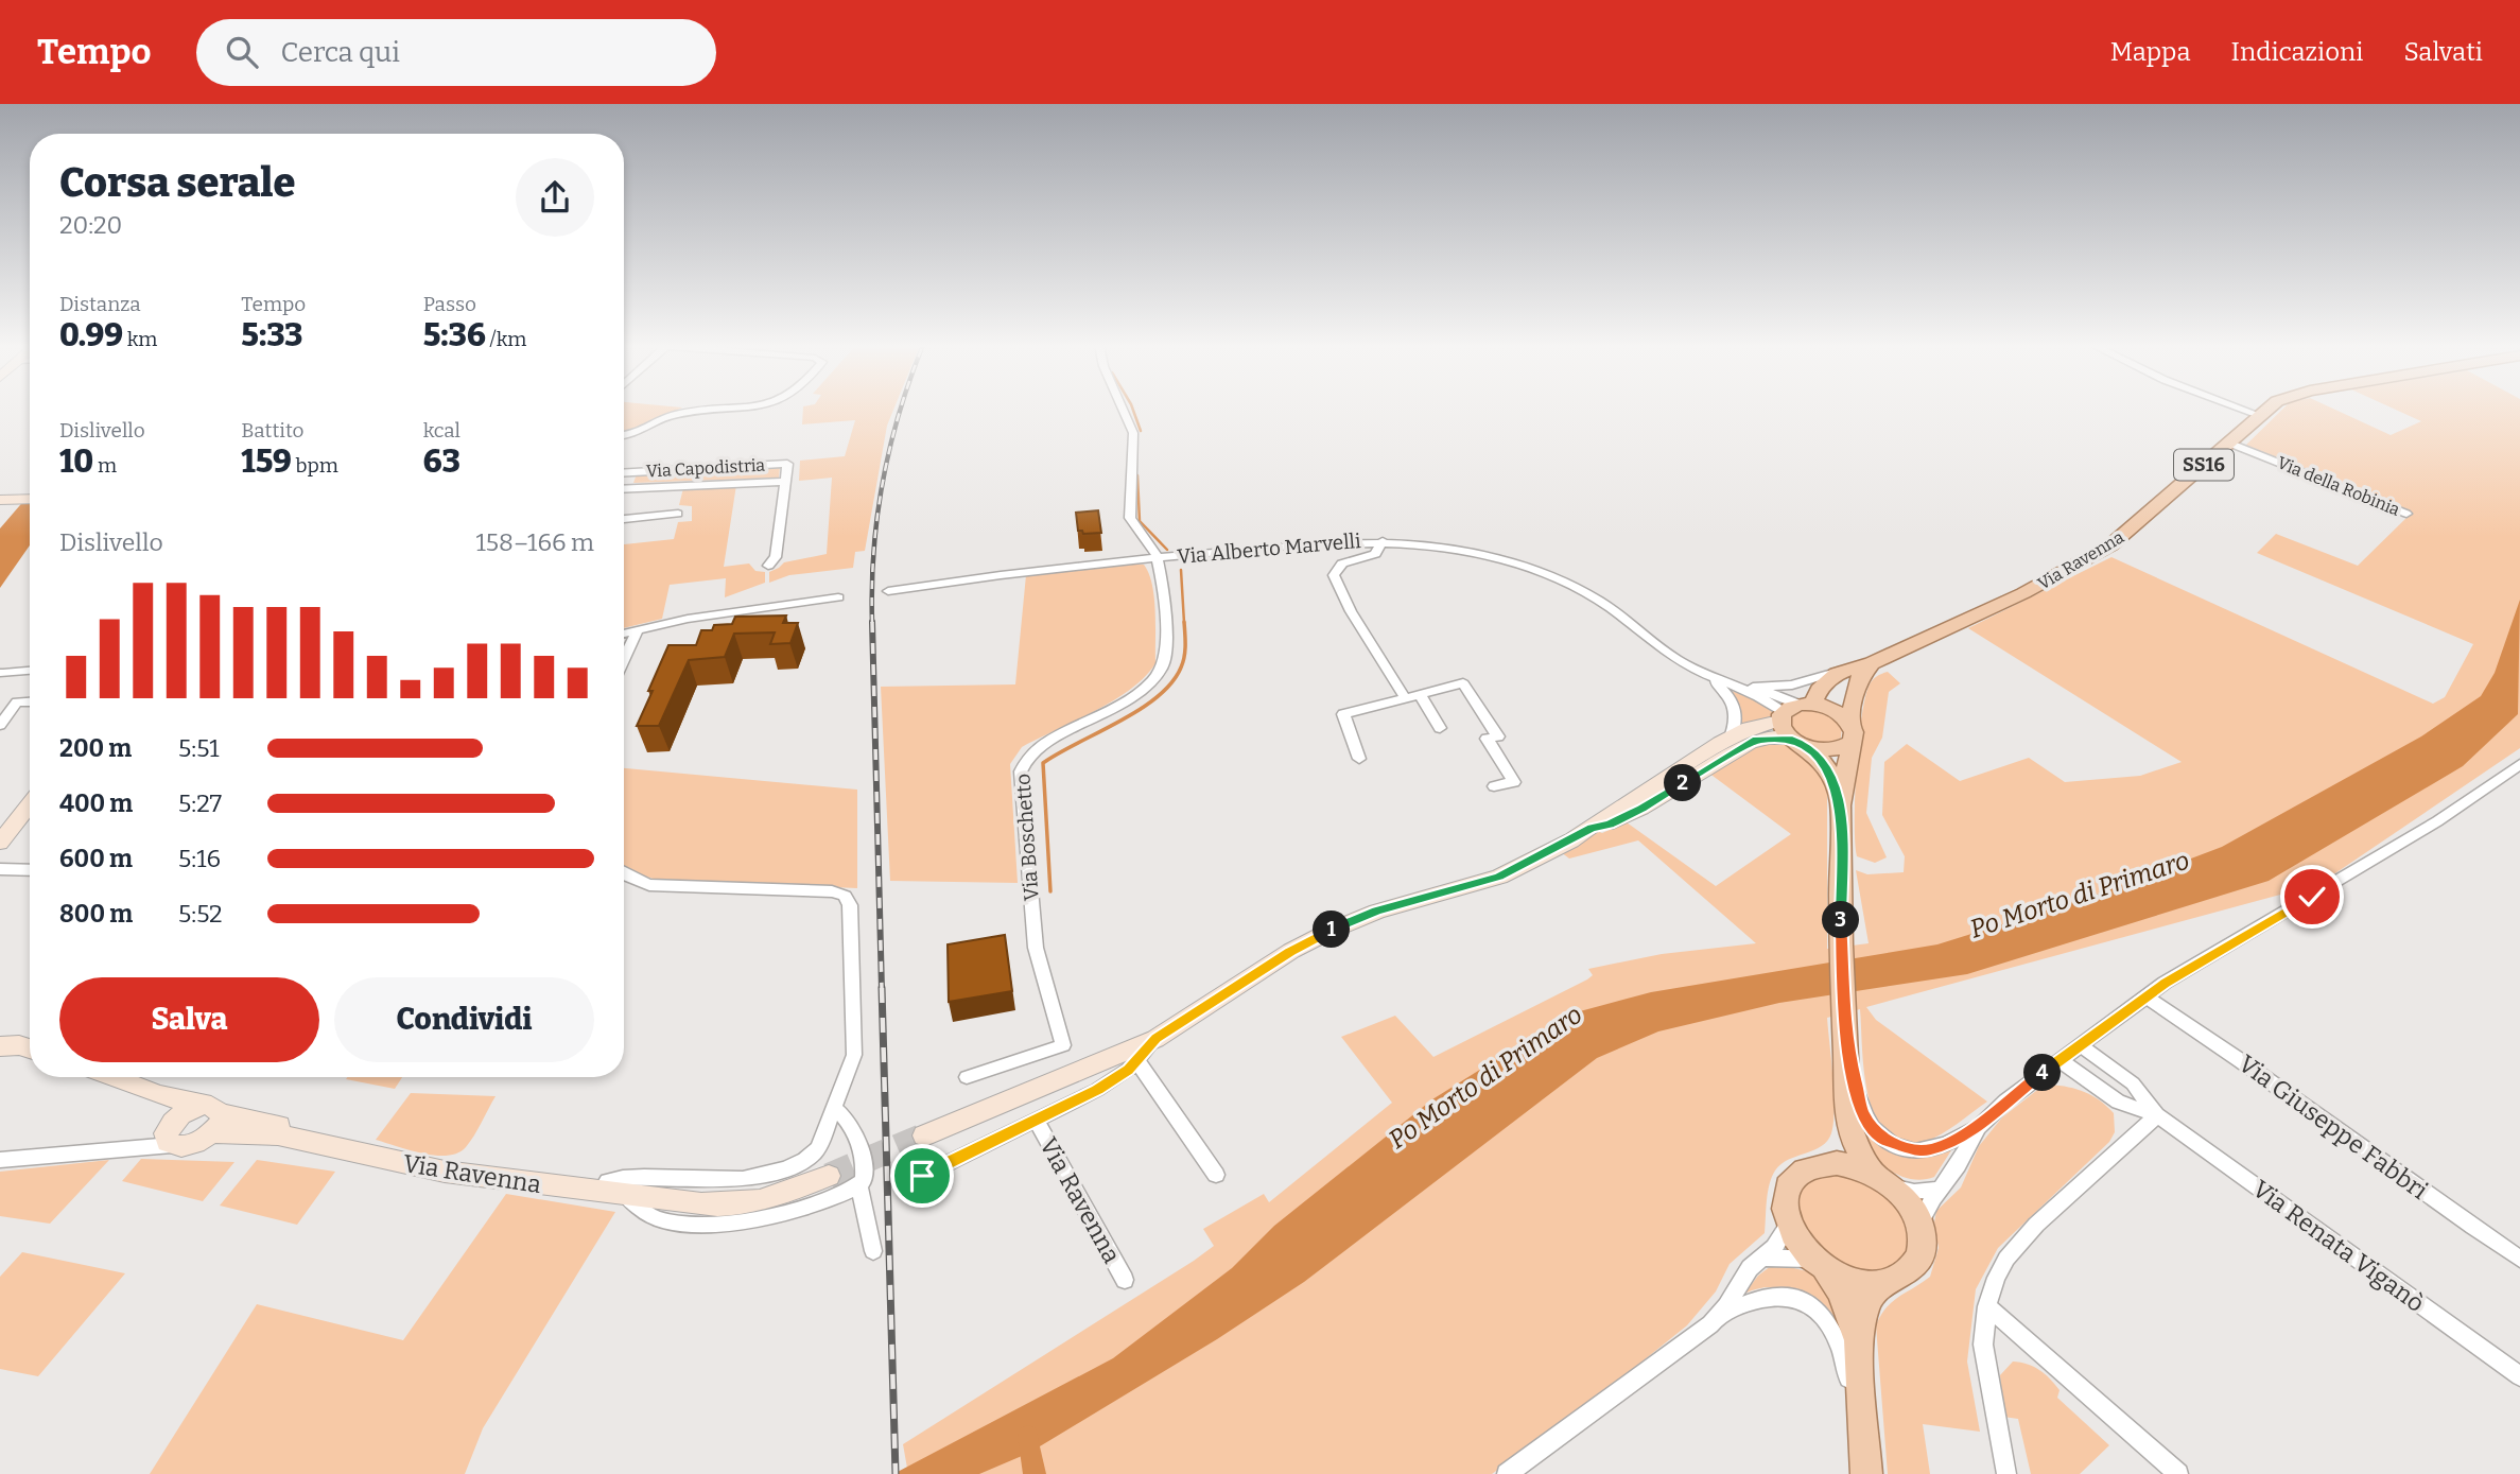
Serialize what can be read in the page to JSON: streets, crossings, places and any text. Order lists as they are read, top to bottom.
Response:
{
  "streets": {
    "main road": ["SS16", "Via Ravenna"],
    "street": [
      "Via Capodistria",
      "Via della Robinia",
      "Via Alberto Marvelli",
      "Via Boschetto",
      "Via Giuseppe Fabbri",
      "Via Renata Viganò"
    ]
  },
  "crossings": [
    ["Via della Robinia", "Via Ravenna"],
    ["Via Alberto Marvelli", "Via Ravenna"],
    ["Via Alberto Marvelli", "Via Boschetto"]
  ],
  "water": ["Po Morto di Primaro"],
  "page": {
    "header": "Tempo",
    "search": "Cerca qui",
    "nav": ["Mappa", "Indicazioni", "Salvati"],
    "heading": ["Corsa serale", "20:20"],
    "stats": [
      ["Distanza", "0.99 km"],
      ["Tempo", "5:33"],
      ["Passo", "5:36 /km"],
      ["Dislivello", "10 m"],
      ["Battito", "159 bpm"],
      ["kcal", "63"]
    ],
    "chart": ["Dislivello", "158–166 m"],
    "list": [
      {
        "name": "200 m",
        "note": "5:51"
      },
      {
        "name": "400 m",
        "note": "5:27"
      },
      {
        "name": "600 m",
        "note": "5:16"
      },
      {
        "name": "800 m",
        "note": "5:52"
      }
    ],
    "pins": [
      "2",
      "3",
      "1",
      "4"
    ],
    "buttons": ["Salva", "Condividi"]
  }
}
